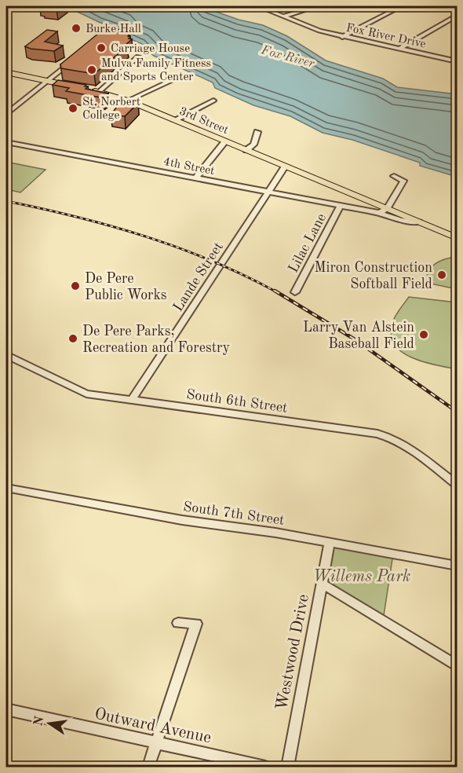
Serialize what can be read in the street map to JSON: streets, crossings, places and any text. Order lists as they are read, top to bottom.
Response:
{
  "streets": {
    "main road": ["3rd Street"],
    "street": [
      "Fox River Drive",
      "4th Street",
      "Lilac Lane",
      "Lande Street",
      "South 6th Street",
      "South 7th Street",
      "Westwood Drive",
      "Outward Avenue"
    ]
  },
  "crossings": [
    ["3rd Street", "4th Street"],
    ["3rd Street", "Lande Street"],
    ["4th Street", "Lilac Lane"],
    ["4th Street", "Lande Street"],
    ["Lande Street", "South 6th Street"],
    ["South 7th Street", "Westwood Drive"]
  ],
  "water": ["Fox River"],
  "parks": ["Willems Park"],
  "places": [
    "Burke Hall",
    "Carriage House",
    "Mulva Family Fitness and Sports Center",
    "St. Norbert College",
    "Miron Construction Softball Field",
    "De Pere Public Works",
    "Larry Van Alstein Baseball Field",
    "De Pere Parks, Recreation and Forestry"
  ],
  "north": "left"
}
